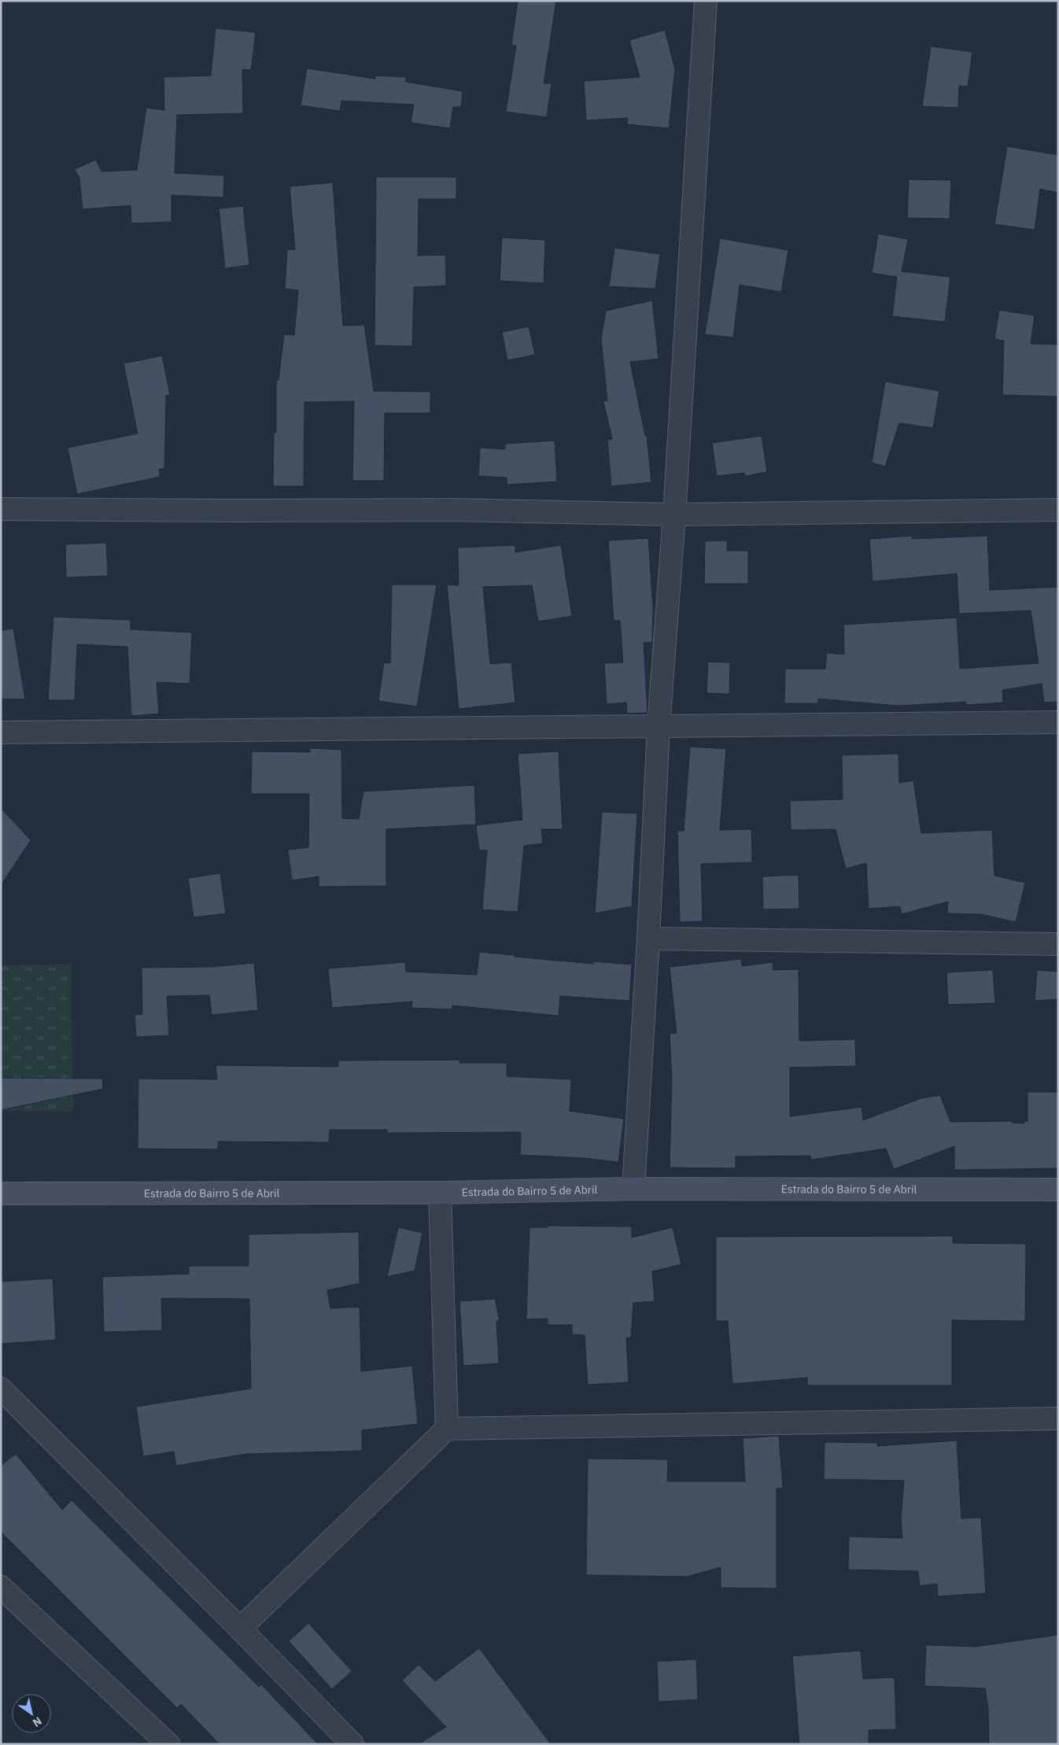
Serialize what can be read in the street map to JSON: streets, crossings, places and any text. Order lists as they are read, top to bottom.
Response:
{
  "streets": {
    "street": ["Estrada do Bairro 5 de Abril"]
  },
  "north": "bottom right"
}
